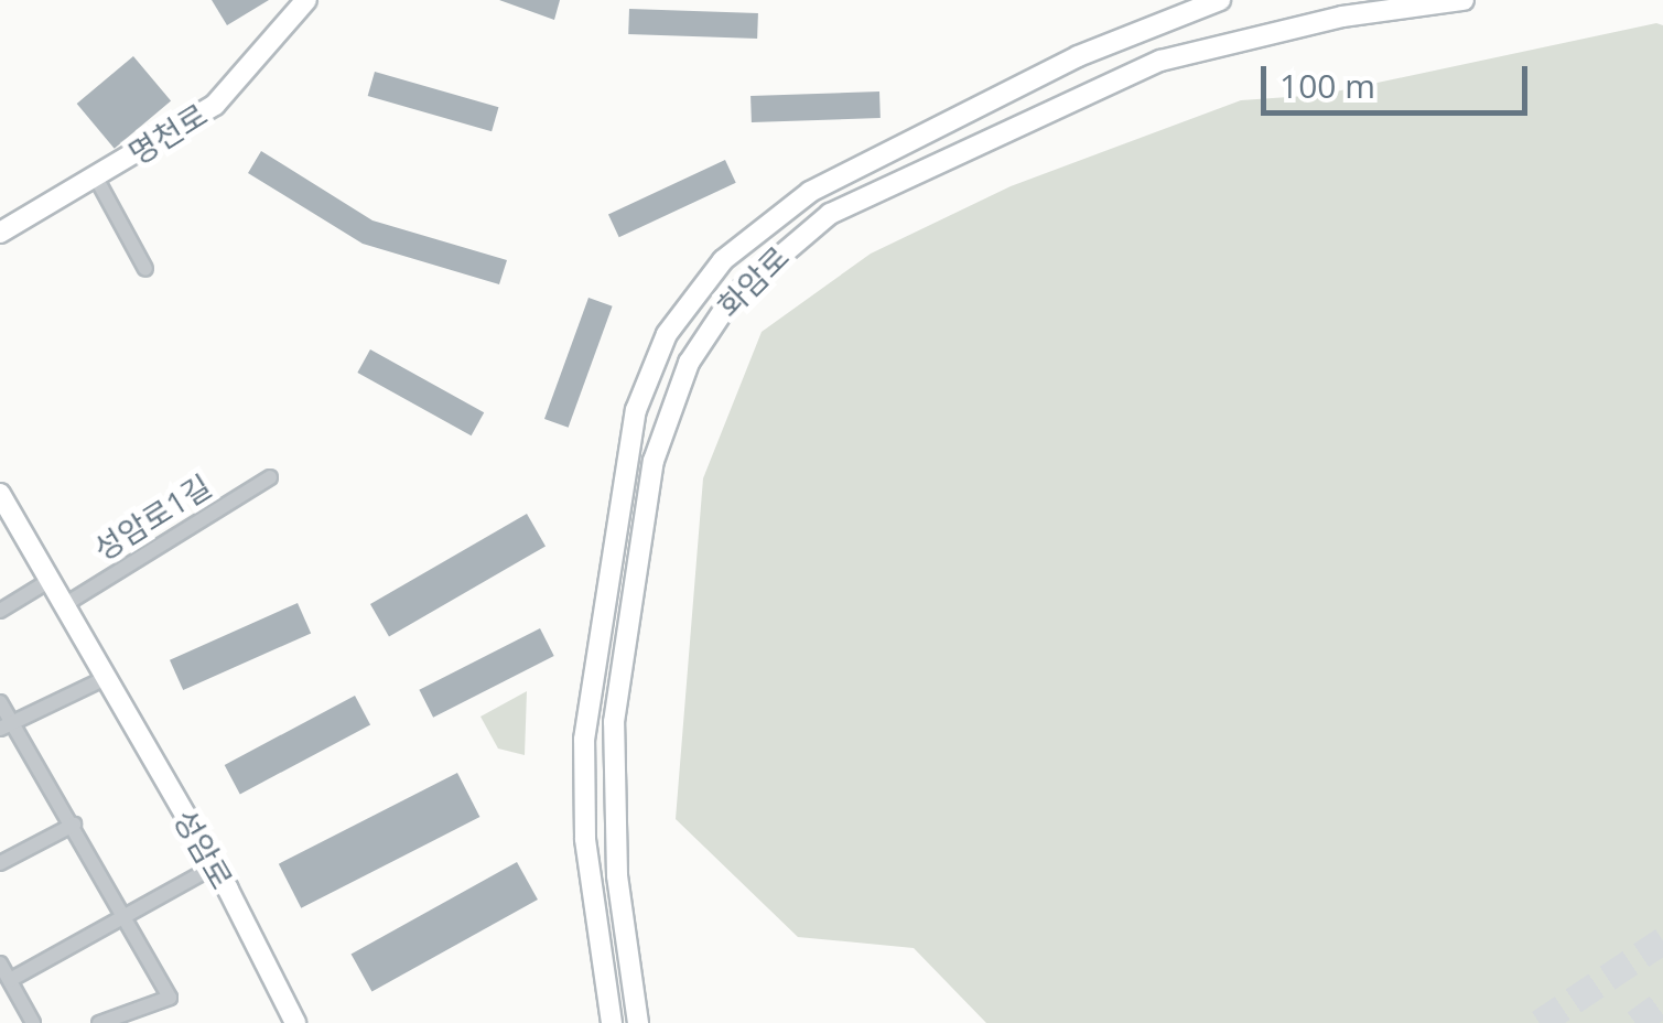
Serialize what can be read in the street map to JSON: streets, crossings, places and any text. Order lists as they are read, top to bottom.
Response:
{
  "streets": {
    "main road": ["명천로", "화암로", "성암로"],
    "street": ["성암로1길"]
  },
  "crossings": [
    ["성암로1길", "성암로"]
  ],
  "scale_bar": "100 m"
}
